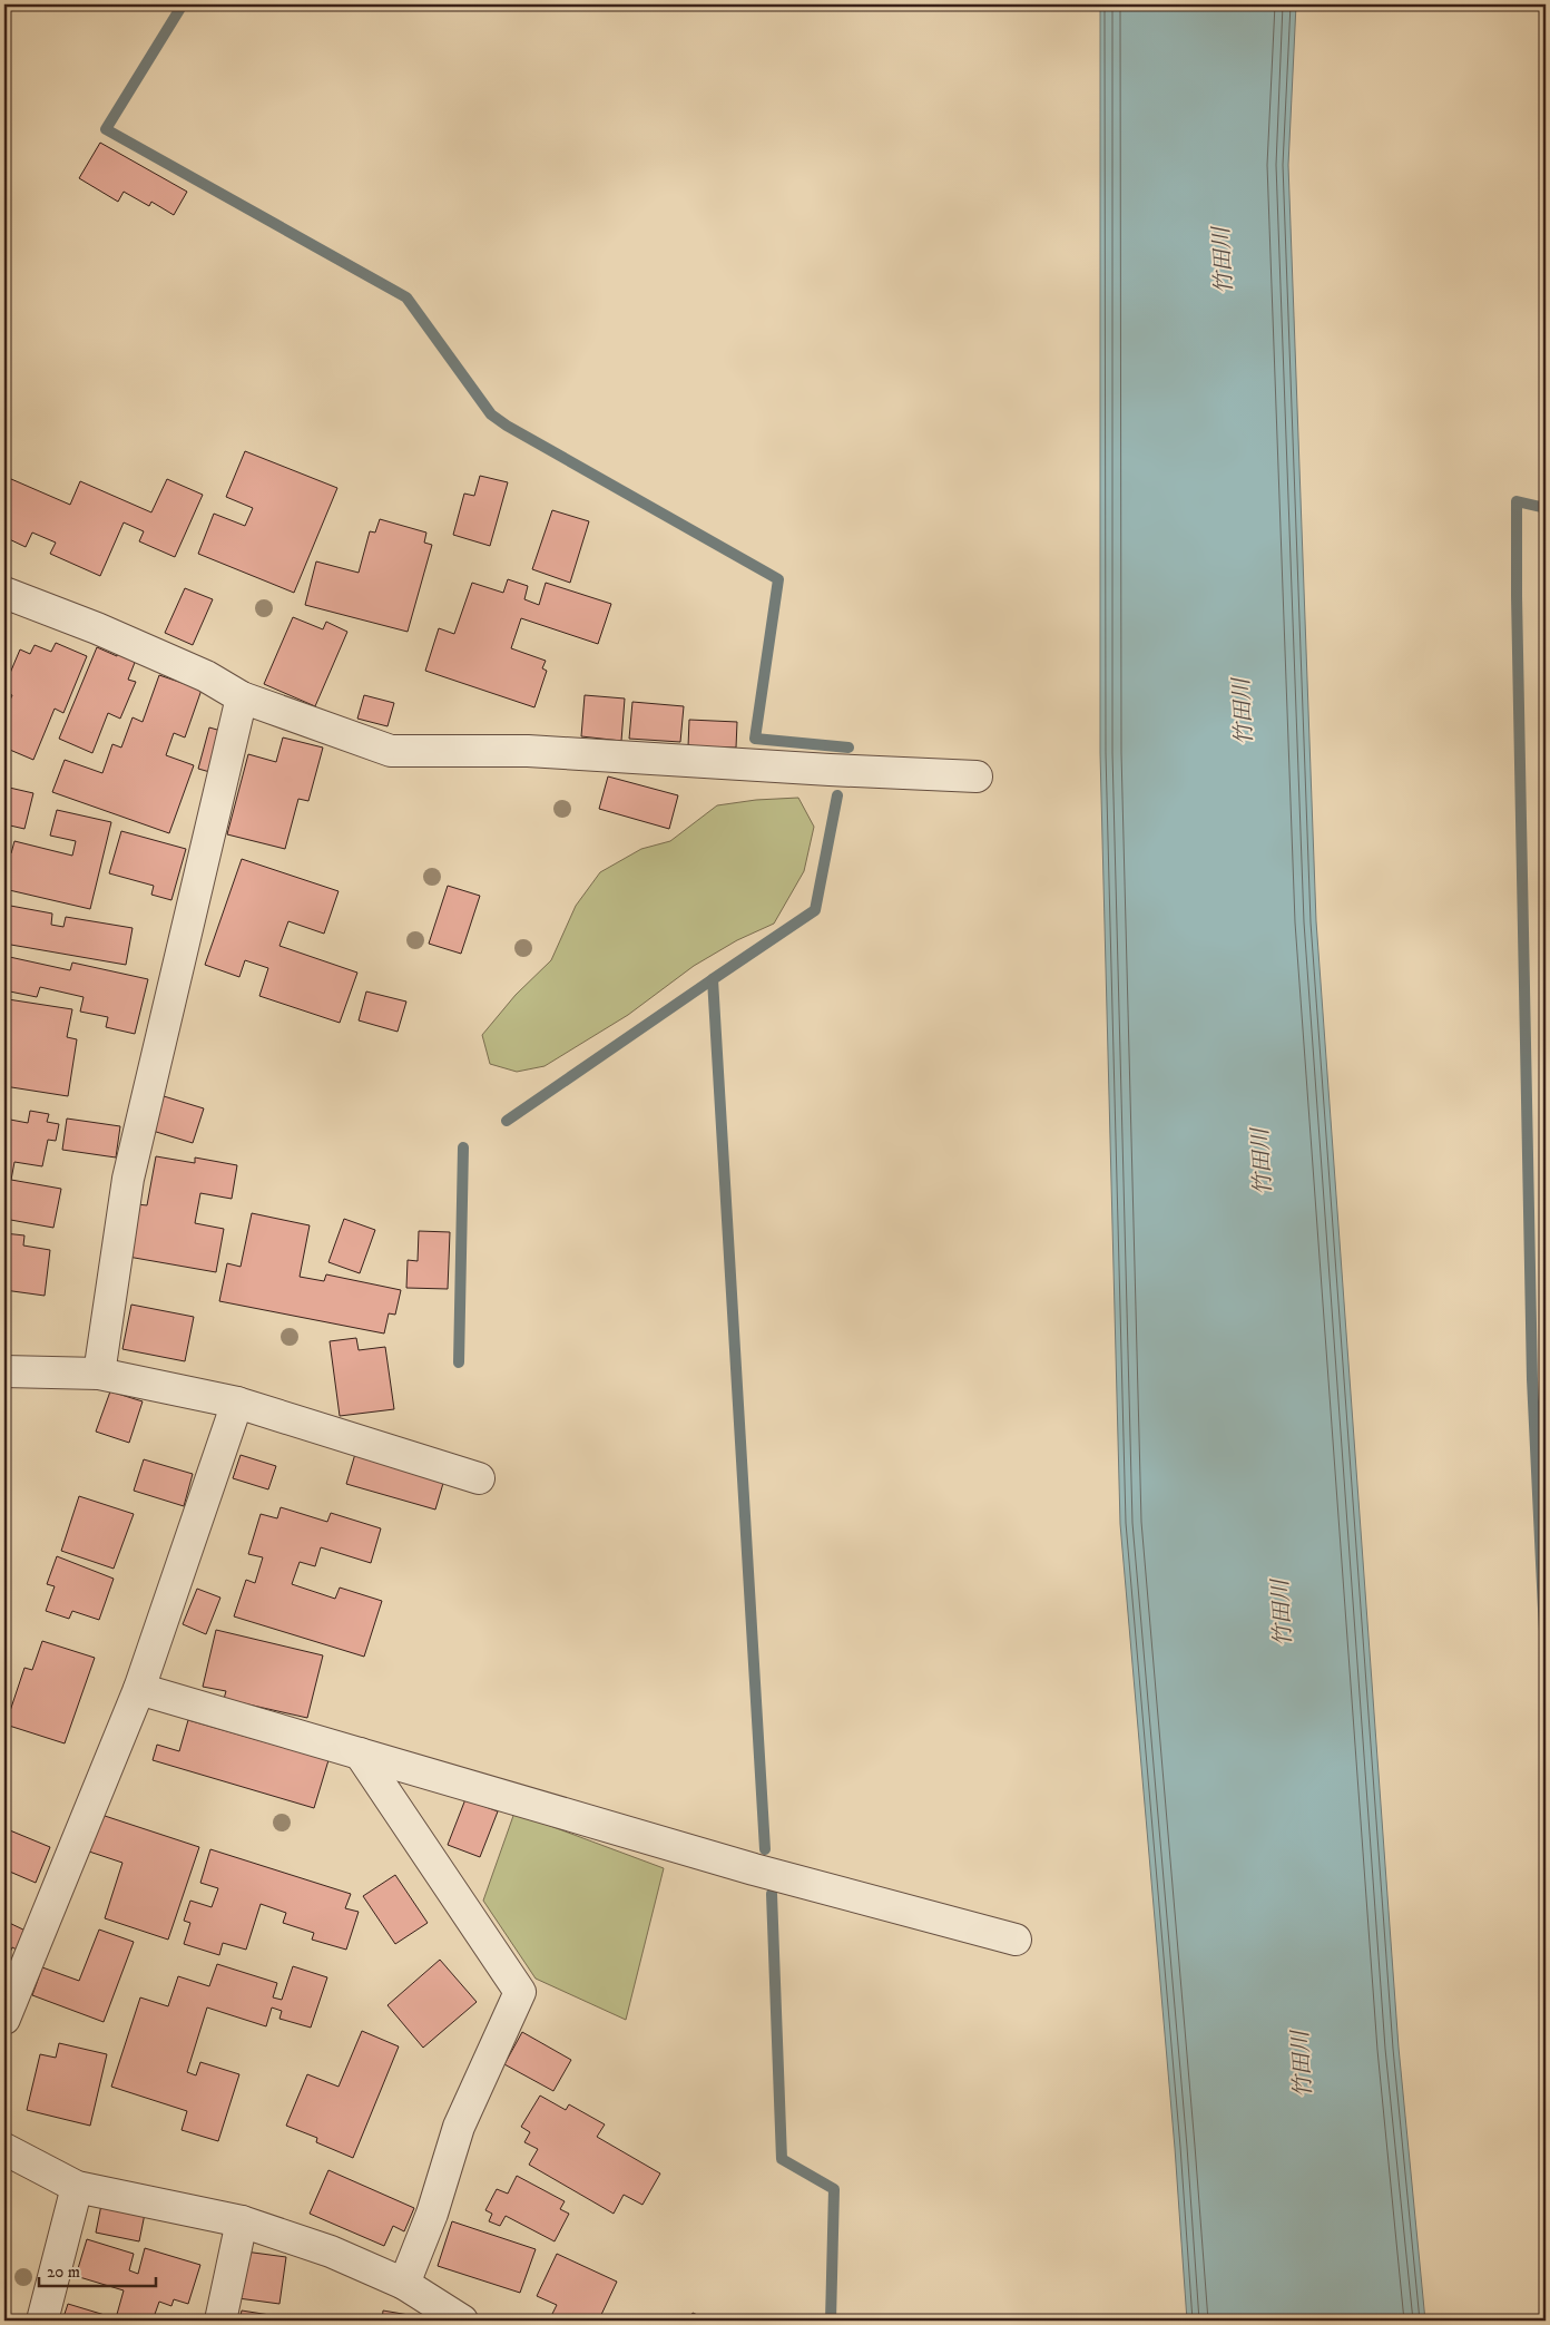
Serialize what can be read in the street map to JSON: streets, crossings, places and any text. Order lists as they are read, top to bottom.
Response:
{
  "water": ["竹田川"],
  "scale_bar": "20 m"
}
